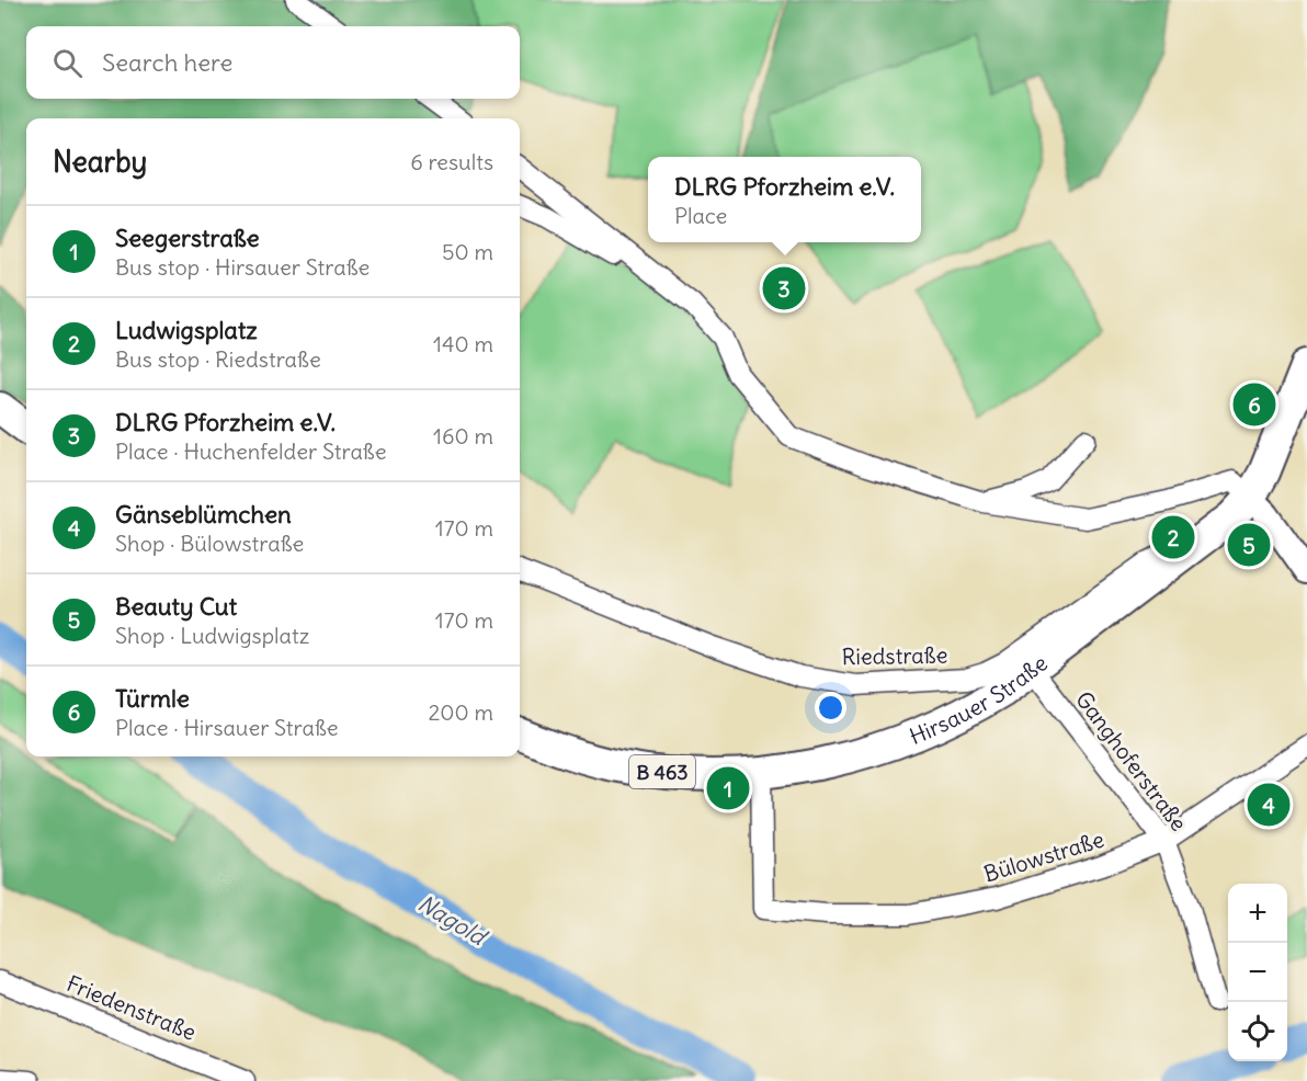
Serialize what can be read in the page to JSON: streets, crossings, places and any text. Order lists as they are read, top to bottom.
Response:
{
  "streets": {
    "main road": ["Hirsauer Straße", "B 463"],
    "street": [
      "Riedstraße",
      "Ganghoferstraße",
      "Bülowstraße",
      "Friedenstraße"
    ]
  },
  "crossings": [
    ["Riedstraße", "Hirsauer Straße"],
    ["Hirsauer Straße", "Ganghoferstraße"],
    ["Hirsauer Straße", "Bülowstraße"],
    ["Ganghoferstraße", "Bülowstraße"]
  ],
  "water": ["Nagold"],
  "page": {
    "search": "Search here",
    "heading": ["Nearby", "6 results"],
    "popup": ["DLRG Pforzheim e.V.", "Place"],
    "list": [
      {
        "mark": "1",
        "name": "Seegerstraße",
        "note": "Bus stop · Hirsauer Straße",
        "value": "50 m"
      },
      {
        "mark": "2",
        "name": "Ludwigsplatz",
        "note": "Bus stop · Riedstraße",
        "value": "140 m"
      },
      {
        "mark": "3",
        "name": "DLRG Pforzheim e.V.",
        "note": "Place · Huchenfelder Straße",
        "value": "160 m"
      },
      {
        "mark": "4",
        "name": "Gänseblümchen",
        "note": "Shop · Bülowstraße",
        "value": "170 m"
      },
      {
        "mark": "5",
        "name": "Beauty Cut",
        "note": "Shop · Ludwigsplatz",
        "value": "170 m"
      },
      {
        "mark": "6",
        "name": "Türmle",
        "note": "Place · Hirsauer Straße",
        "value": "200 m"
      }
    ],
    "pins": [
      "3",
      "6",
      "2",
      "5",
      "1",
      "4"
    ],
    "map_buttons": ["+", "−"]
  }
}
